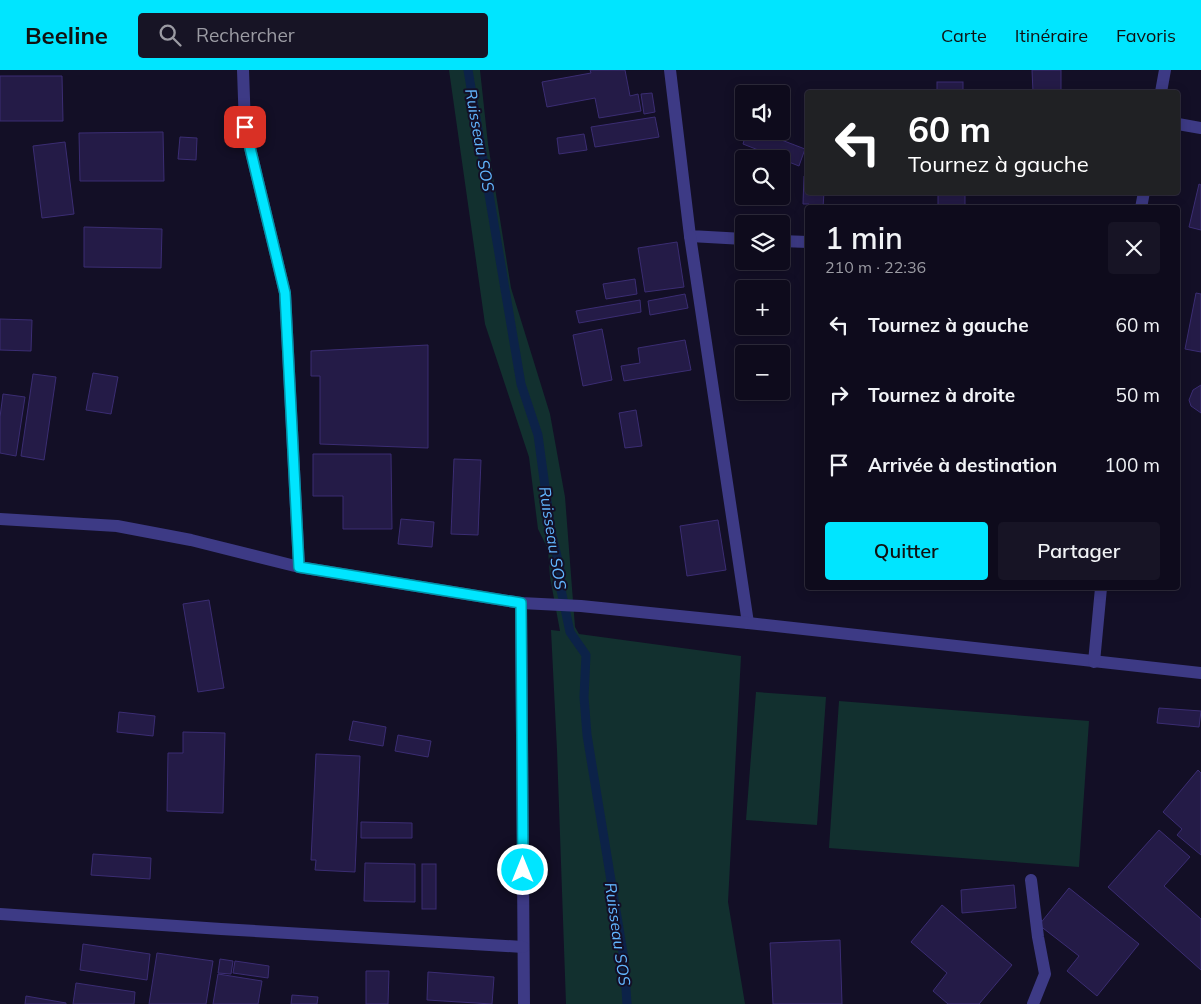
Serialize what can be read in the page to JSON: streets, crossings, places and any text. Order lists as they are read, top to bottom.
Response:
{
  "water": ["Ruisseau SOS"],
  "page": {
    "header": "Beeline",
    "search": "Rechercher",
    "nav": ["Carte", "Itinéraire", "Favoris"],
    "map_buttons": ["+", "−"],
    "turn": ["60 m", "Tournez à gauche"],
    "heading": ["1 min", "210 m · 22:36"],
    "list": [
      {
        "name": "Tournez à gauche",
        "value": "60 m"
      },
      {
        "name": "Tournez à droite",
        "value": "50 m"
      },
      {
        "name": "Arrivée à destination",
        "value": "100 m"
      }
    ],
    "buttons": ["Quitter", "Partager"]
  }
}
